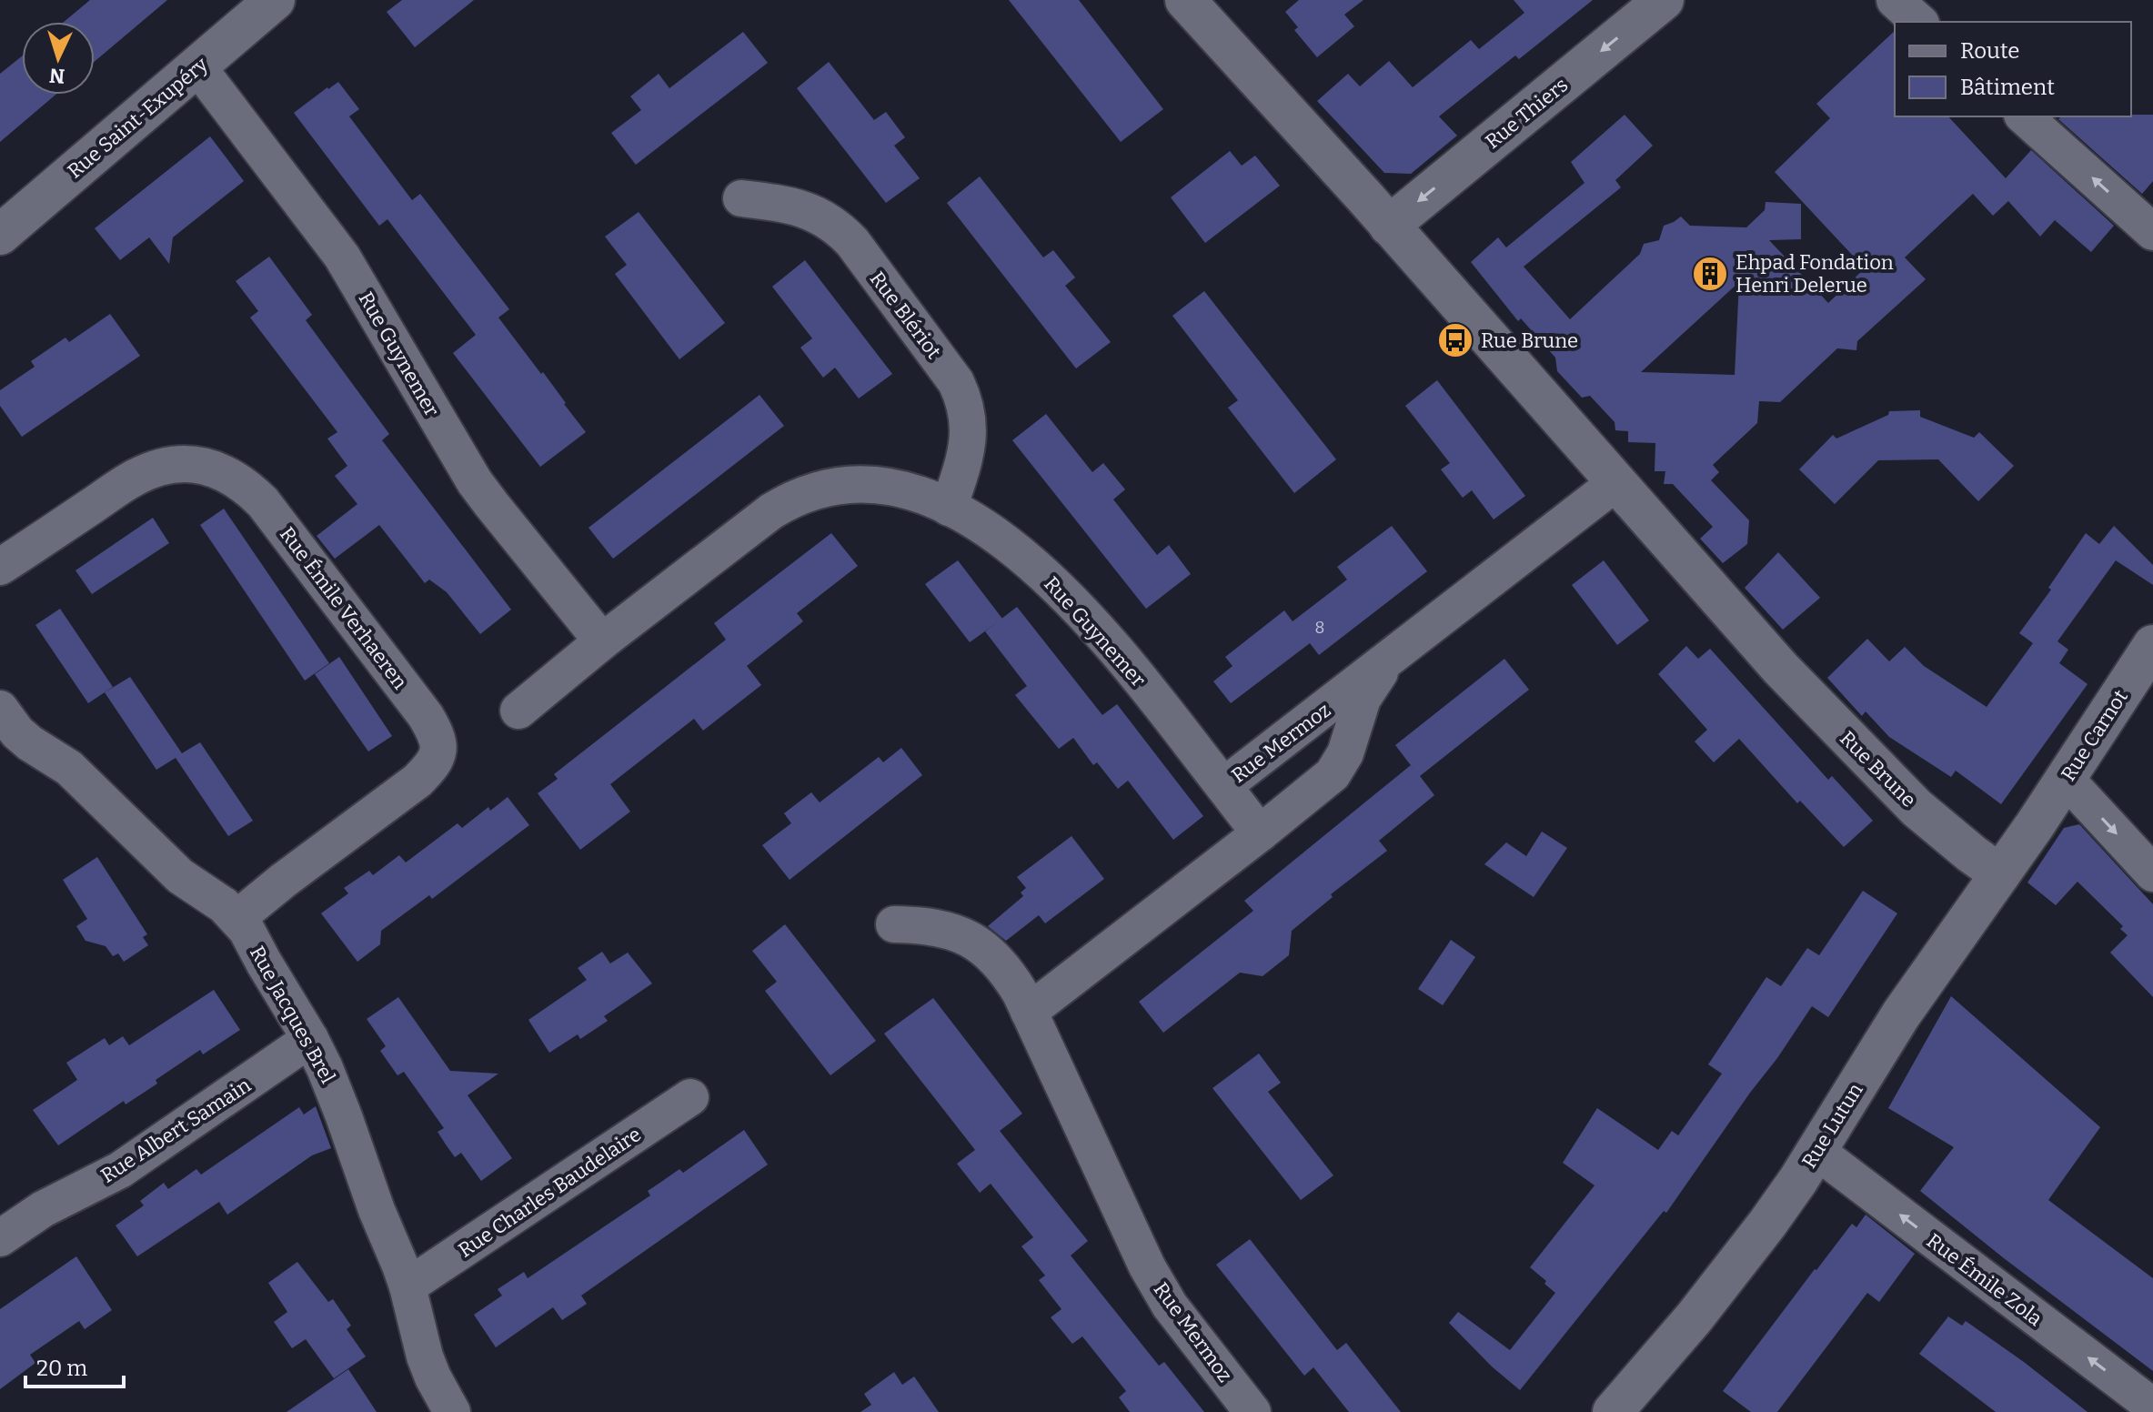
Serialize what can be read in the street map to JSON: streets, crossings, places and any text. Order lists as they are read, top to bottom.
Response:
{
  "streets": {
    "main road": [
      "Rue Thiers",
      "Rue Saint-Exupéry",
      "Rue Carnot",
      "Rue Brune",
      "Rue Lutun"
    ],
    "street": [
      "Rue Blériot",
      "Rue Guynemer",
      "Rue Émile Verhaeren",
      "Rue Mermoz",
      "Rue Jacques Brel",
      "Rue Albert Samain",
      "Rue Charles Baudelaire",
      "Rue Émile Zola"
    ]
  },
  "crossings": [
    ["Rue Thiers", "Rue Brune"],
    ["Rue Saint-Exupéry", "Rue Guynemer"],
    ["Rue Blériot", "Rue Guynemer"],
    ["Rue Guynemer", "Rue Mermoz"],
    ["Rue Émile Verhaeren", "Rue Jacques Brel"],
    ["Rue Carnot", "Rue Lutun"],
    ["Rue Mermoz", "Rue Brune"],
    ["Rue Brune", "Rue Lutun"],
    ["Rue Jacques Brel", "Rue Albert Samain"],
    ["Rue Jacques Brel", "Rue Charles Baudelaire"],
    ["Rue Lutun", "Rue Émile Zola"]
  ],
  "one_way": ["Rue Thiers", "Rue Émile Zola"],
  "places": {
    "building": ["Ehpad Fondation Henri Delerue"],
    "bus stop": ["Rue Brune"]
  },
  "house_numbers": ["8"],
  "legend": ["Route", "Bâtiment"],
  "scale_bar": "20 m",
  "north": "bottom"
}
